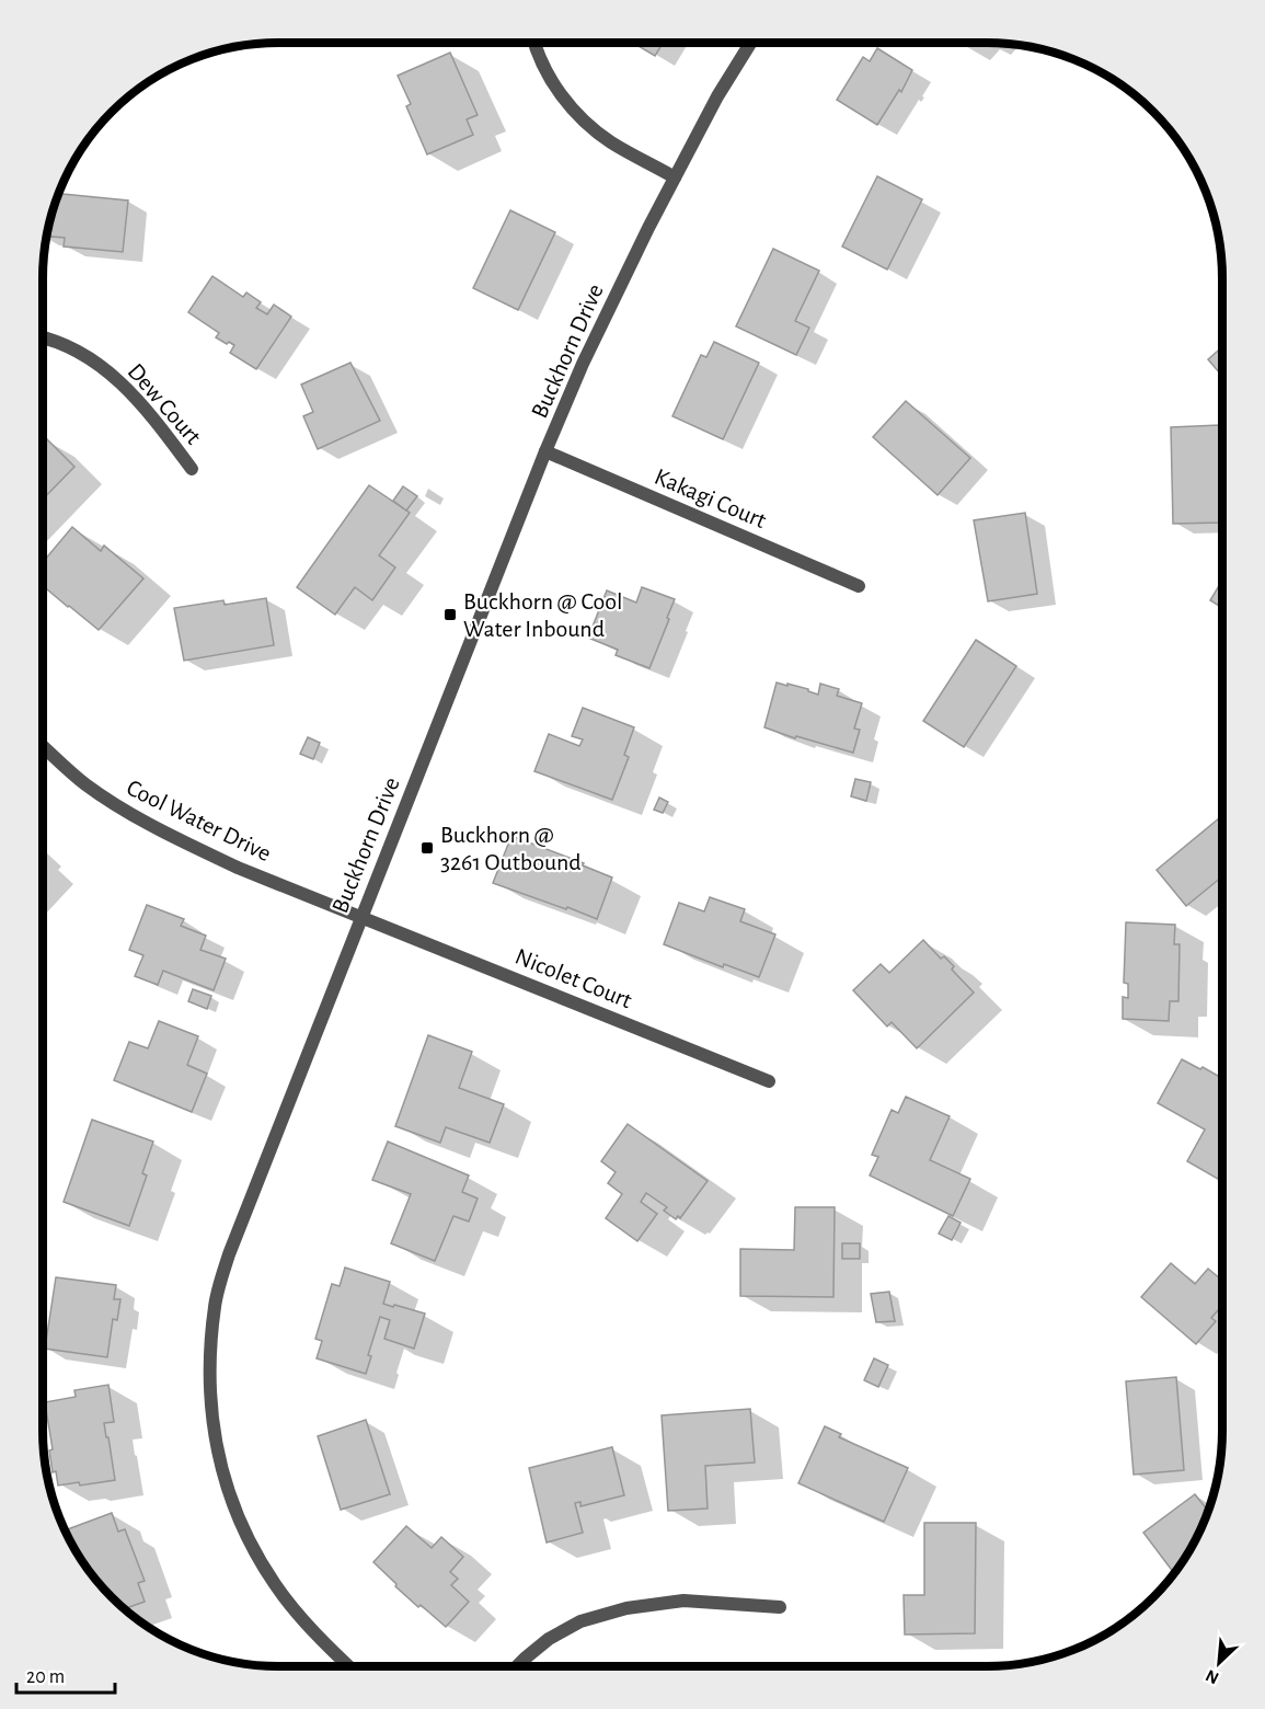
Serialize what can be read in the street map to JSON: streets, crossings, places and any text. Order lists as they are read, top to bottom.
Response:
{
  "streets": {
    "street": [
      "Buckhorn Drive",
      "Dew Court",
      "Kakagi Court",
      "Cool Water Drive",
      "Nicolet Court"
    ]
  },
  "crossings": [
    ["Buckhorn Drive", "Kakagi Court"],
    ["Buckhorn Drive", "Cool Water Drive"],
    ["Buckhorn Drive", "Nicolet Court"],
    ["Cool Water Drive", "Nicolet Court"]
  ],
  "places": {
    "transit": ["Buckhorn @ Cool Water Inbound", "Buckhorn @ 3261 Outbound"]
  },
  "scale_bar": "20 m",
  "north": "bottom left"
}
